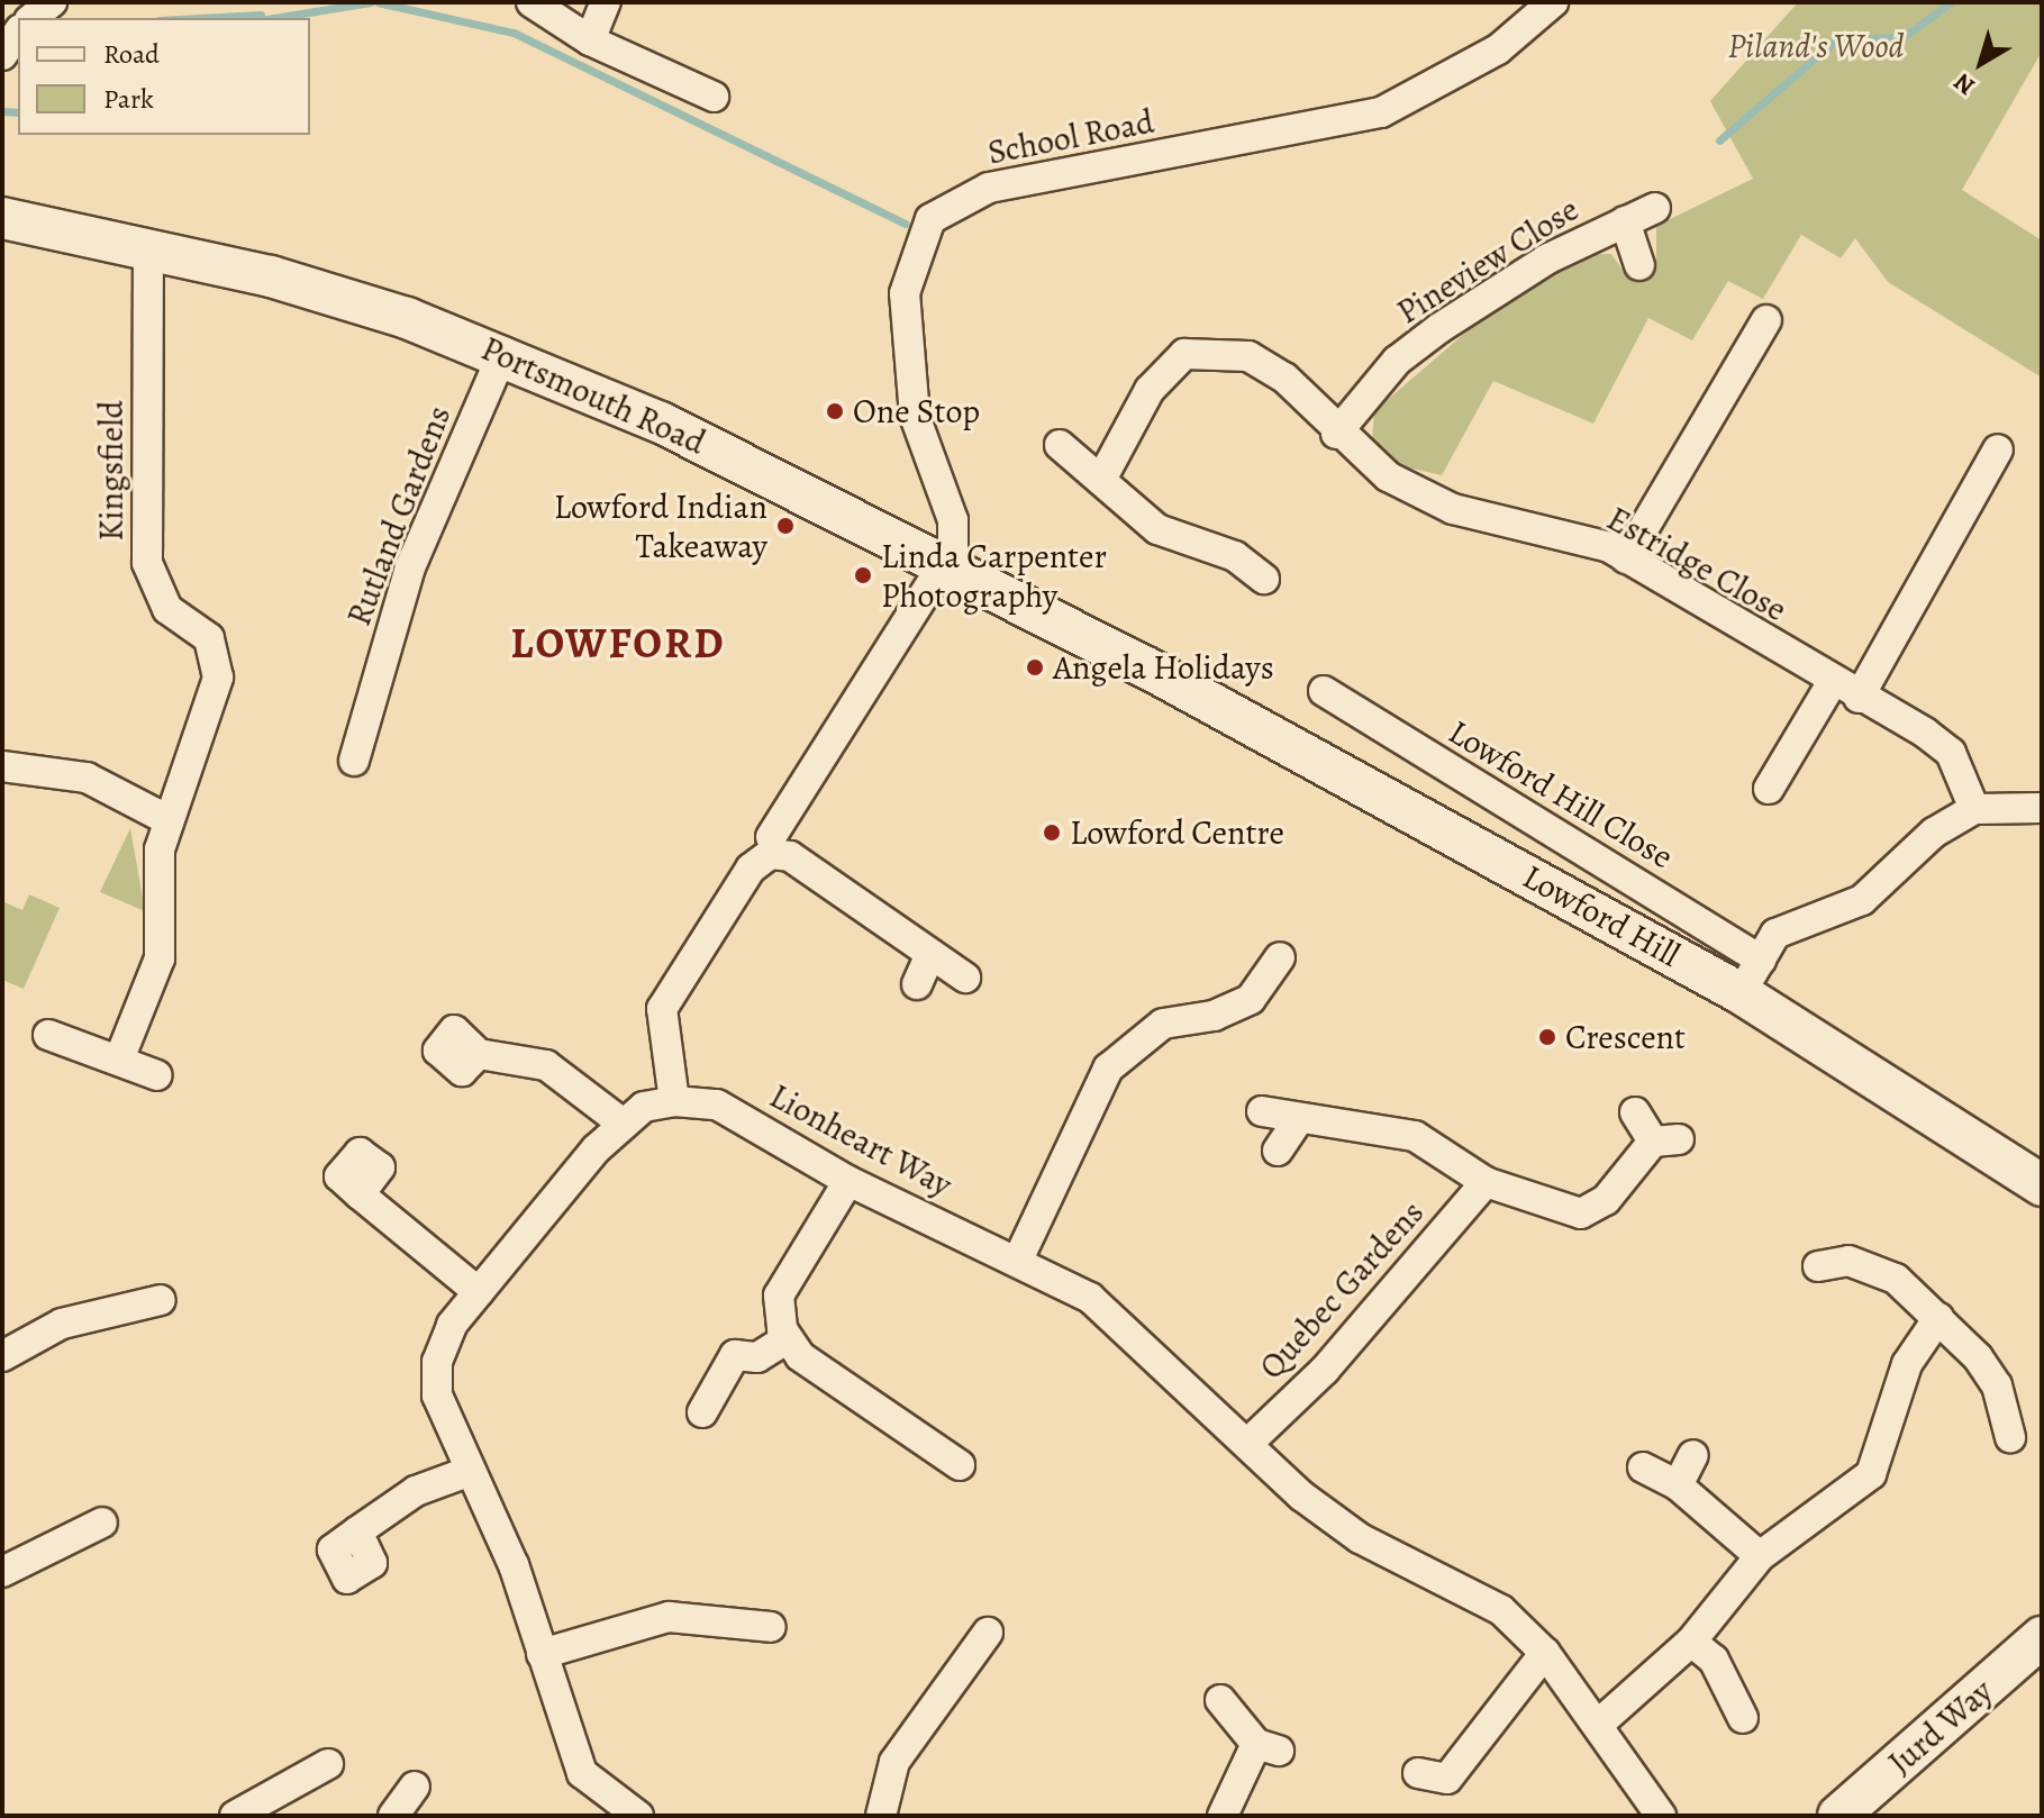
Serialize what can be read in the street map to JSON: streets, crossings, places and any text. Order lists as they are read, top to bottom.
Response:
{
  "streets": {
    "street": [
      "School Road",
      "Pineview Close",
      "Portsmouth Road",
      "Kingsfield",
      "Rutland Gardens",
      "Estridge Close",
      "Lowford Hill Close",
      "Lowford Hill",
      "Lionheart Way",
      "Quebec Gardens",
      "Jurd Way"
    ]
  },
  "crossings": [
    ["School Road", "Portsmouth Road"],
    ["Pineview Close", "Estridge Close"],
    ["Portsmouth Road", "Kingsfield"],
    ["Portsmouth Road", "Rutland Gardens"],
    ["Portsmouth Road", "Lowford Hill"],
    ["Lowford Hill Close", "Lowford Hill"],
    ["Lionheart Way", "Quebec Gardens"]
  ],
  "districts": ["LOWFORD"],
  "parks": ["Piland's Wood"],
  "places": [
    "One Stop",
    "Lowford Indian Takeaway",
    "Linda Carpenter Photography",
    "Angela Holidays",
    "Lowford Centre",
    "Crescent"
  ],
  "legend": ["Road", "Park"],
  "north": "bottom left"
}
